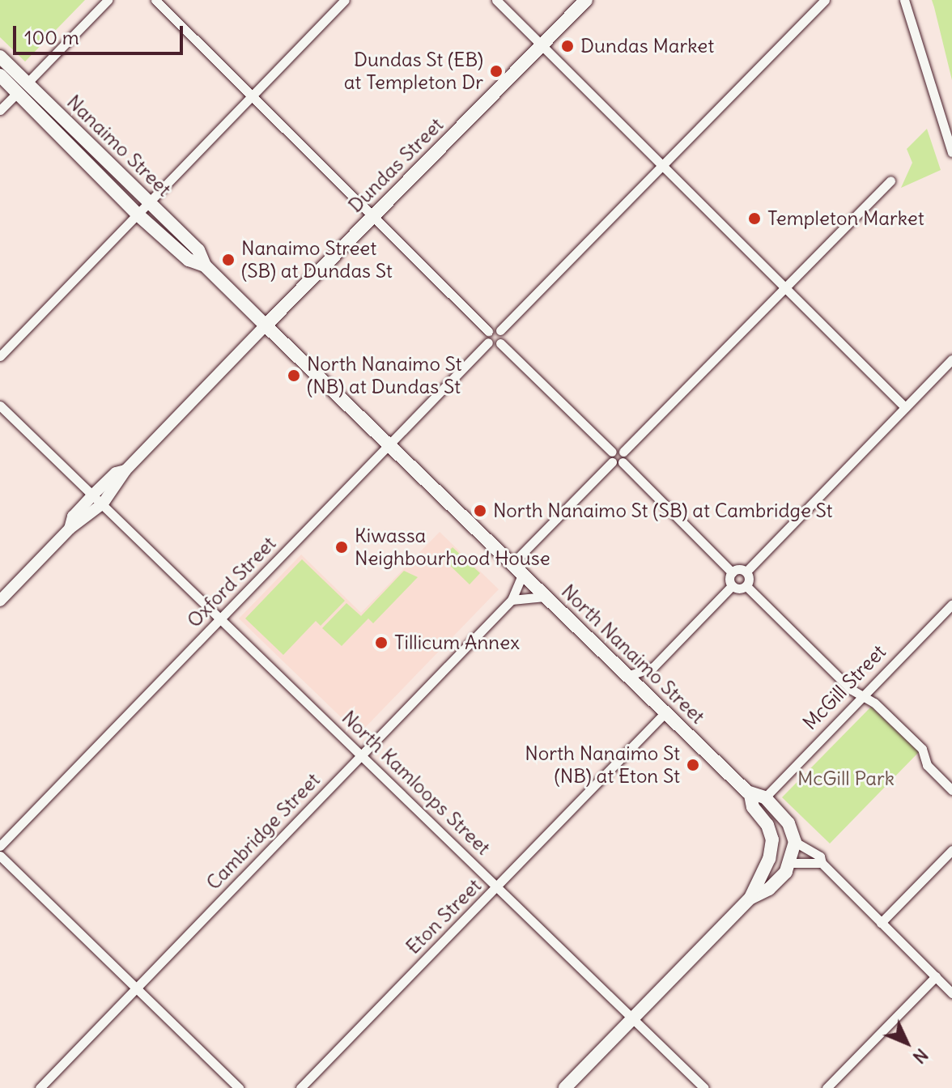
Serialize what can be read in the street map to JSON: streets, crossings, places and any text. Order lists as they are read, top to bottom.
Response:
{
  "streets": {
    "main road": ["Nanaimo Street", "Dundas Street", "North Nanaimo Street"],
    "street": [
      "Oxford Street",
      "McGill Street",
      "North Kamloops Street",
      "Cambridge Street",
      "Eton Street"
    ]
  },
  "crossings": [
    ["Nanaimo Street", "Dundas Street"],
    ["Nanaimo Street", "North Nanaimo Street"],
    ["Dundas Street", "North Nanaimo Street"],
    ["Dundas Street", "North Kamloops Street"],
    ["Oxford Street", "North Nanaimo Street"],
    ["Oxford Street", "North Kamloops Street"],
    ["North Nanaimo Street", "Cambridge Street"],
    ["North Nanaimo Street", "Eton Street"],
    ["North Kamloops Street", "Cambridge Street"],
    ["North Kamloops Street", "Eton Street"]
  ],
  "parks": ["McGill Park"],
  "places": [
    "Dundas Market",
    "Dundas St (EB) at Templeton Dr",
    "Templeton Market",
    "Nanaimo Street (SB) at Dundas St",
    "North Nanaimo St (NB) at Dundas St",
    "North Nanaimo St (SB) at Cambridge St",
    "Kiwassa Neighbourhood House",
    "Tillicum Annex",
    "North Nanaimo St (NB) at Eton St"
  ],
  "scale_bar": "100 m",
  "north": "bottom right"
}
